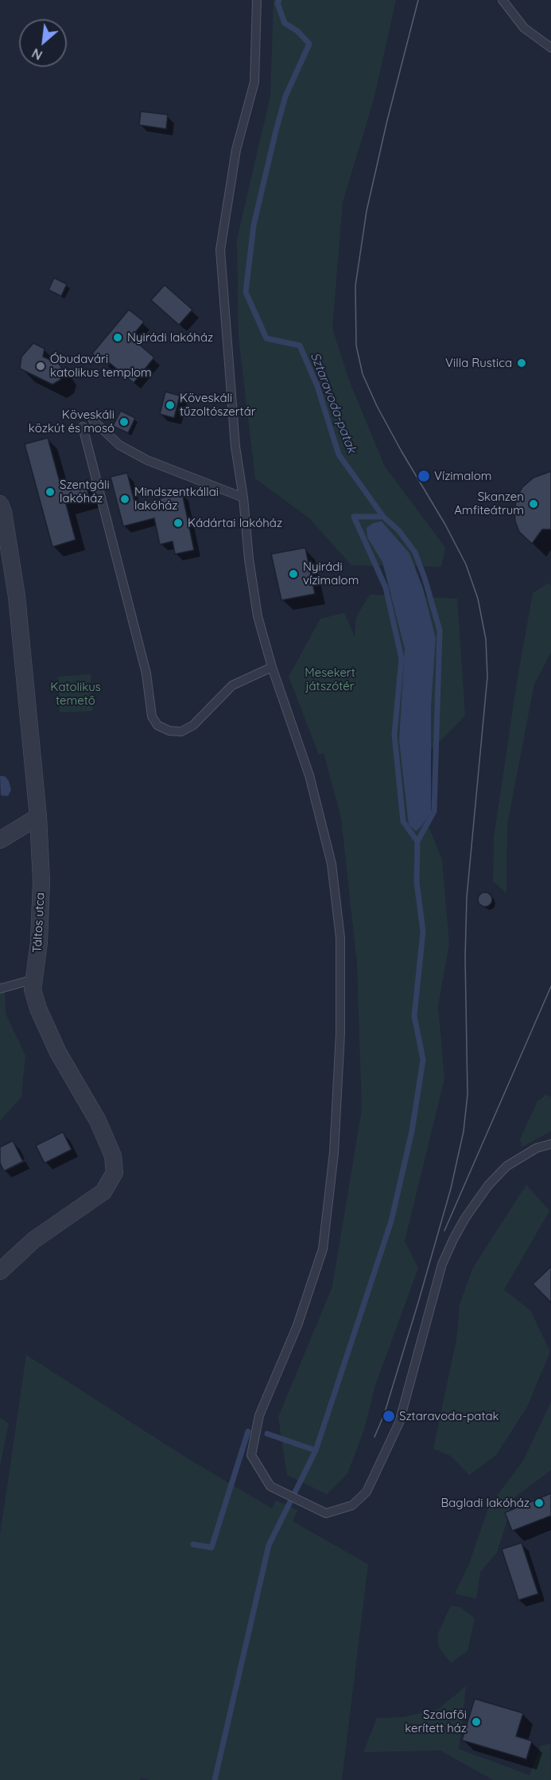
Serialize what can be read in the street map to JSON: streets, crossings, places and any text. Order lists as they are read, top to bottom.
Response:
{
  "streets": {
    "street": ["Táltos utca"]
  },
  "water": ["Sztaravoda-patak"],
  "parks": ["Mesekert játszótér", "Katolikus temető"],
  "places": [
    "Nyirádi lakóház",
    "Villa Rustica",
    "Óbudavári katolikus templom",
    "Köveskáli tűzoltószertár",
    "Köveskáli közkút és mosó",
    "Vízimalom",
    "Szentgáli lakóház",
    "Mindszentkállai lakóház",
    "Skanzen Amfiteátrum",
    "Kádártai lakóház",
    "Nyirádi vízimalom",
    "Sztaravoda-patak",
    "Bagladi lakóház",
    "Szalafői kerített ház"
  ],
  "north": "bottom left"
}
